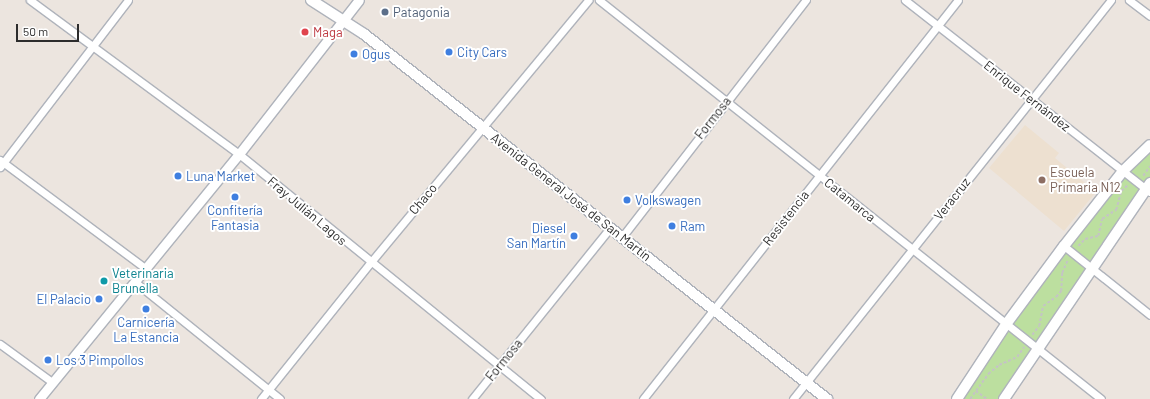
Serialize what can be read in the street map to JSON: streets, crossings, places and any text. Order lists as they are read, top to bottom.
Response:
{
  "streets": {
    "main road": ["Avenida General José de San Martín"],
    "street": [
      "Enrique Fernández",
      "Formosa",
      "Chaco",
      "Veracruz",
      "Catamarca",
      "Fray Julián Lagos",
      "Resistencia"
    ]
  },
  "crossings": [
    ["Enrique Fernández", "Veracruz"],
    ["Enrique Fernández", "Resistencia"],
    ["Formosa", "Avenida General José de San Martín"],
    ["Formosa", "Catamarca"],
    ["Formosa", "Fray Julián Lagos"],
    ["Avenida General José de San Martín", "Chaco"],
    ["Avenida General José de San Martín", "Veracruz"],
    ["Avenida General José de San Martín", "Resistencia"],
    ["Chaco", "Fray Julián Lagos"],
    ["Veracruz", "Catamarca"],
    ["Catamarca", "Resistencia"]
  ],
  "places": [
    "Patagonia",
    "Maga",
    "City Cars",
    "Ogus",
    "Luna Market",
    "Escuela Primaria N12",
    "Confitería Fantasia",
    "Volkswagen",
    "Ram",
    "Diesel San Martín",
    "Veterinaria Brunella",
    "El Palacio",
    "Carnicería La Estancia",
    "Los 3 Pimpollos"
  ],
  "scale_bar": "50 m"
}
